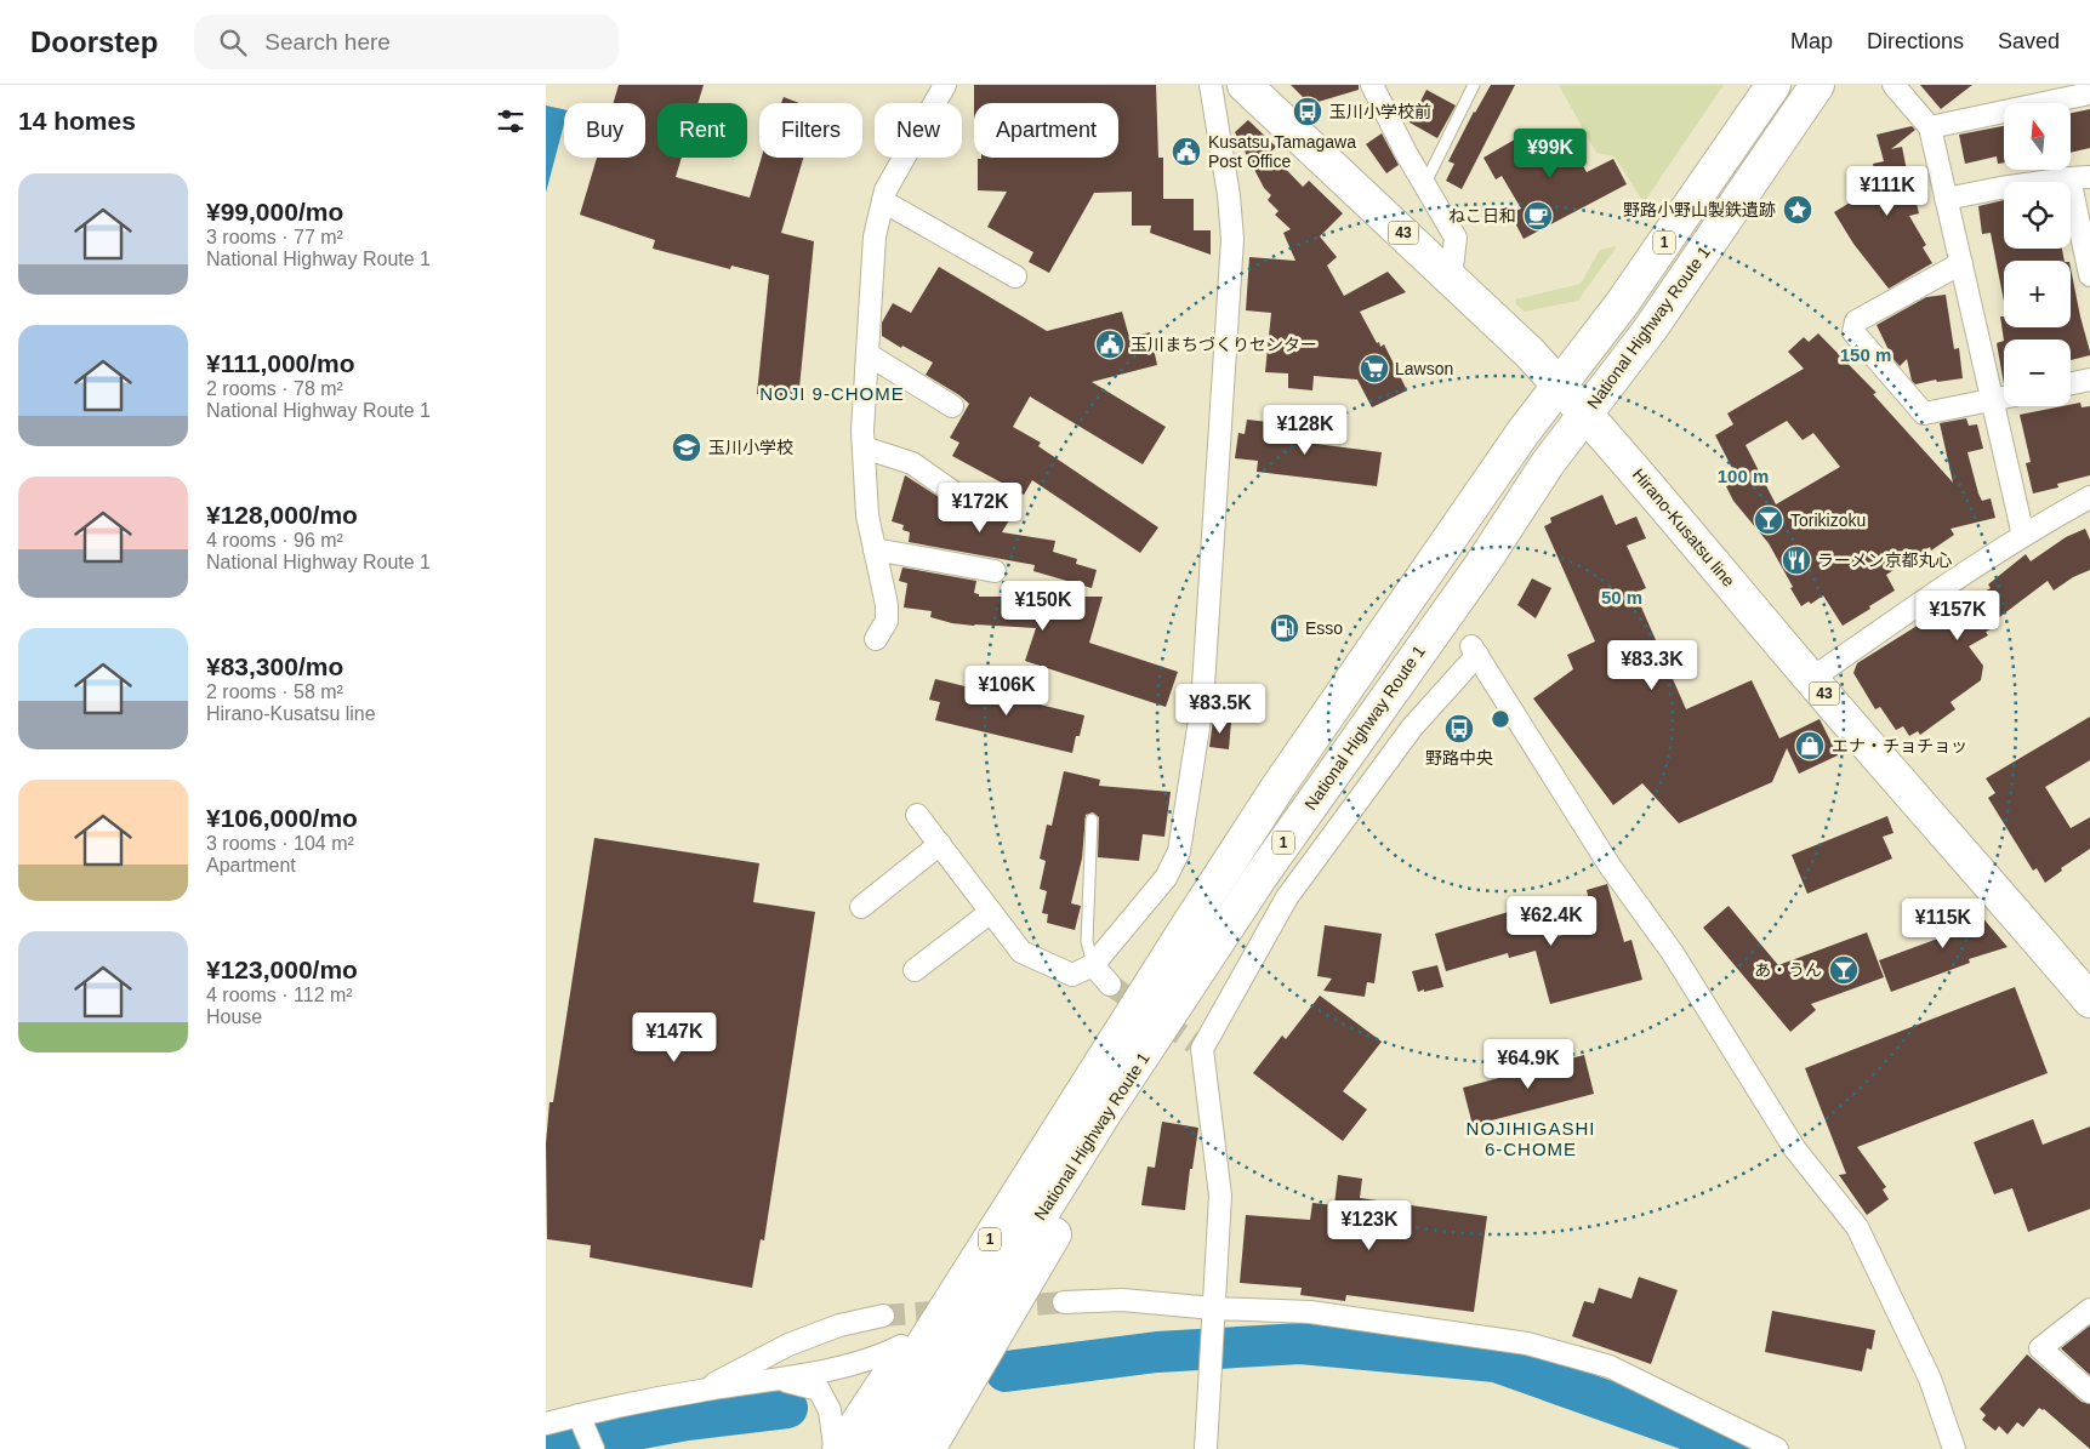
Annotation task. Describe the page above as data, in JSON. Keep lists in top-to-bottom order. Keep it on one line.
{"streets":{"main road":["43","1","National Highway Route 1","Hirano-Kusatsu line"]},"crossings":[["National Highway Route 1","Hirano-Kusatsu line"]],"districts":["NOJI 9-CHOME","NOJIHIGASHI 6-CHOME"],"places":{"bus stop":["玉川小学校前","野路中央"],"public building":["Kusatsu Tamagawa Post Office","玉川まちづくりセンター"],"place":["野路小野山製鉄遺跡"],"cafe":["ねこ日和"],"supermarket":["Lawson"],"school or university":["玉川小学校"],"bar":["Torikizoku","あ・うん"],"restaurant":["ラーメン京都丸心"],"fuel station":["Esso"],"shop":["エナ・チョチョッ"]},"north":"top","page":{"header":"Doorstep","search":"Search here","nav":["Map","Directions","Saved"],"heading":"14 homes","map_buttons":["+","−"],"chip":["Buy","Rent","Filters","New","Apartment"],"price":["¥99K","¥111K","¥128K","¥172K","¥150K","¥157K","¥83.3K","¥106K","¥83.5K","¥62.4K","¥115K","¥147K","¥64.9K","¥123K"],"list":[{"name":"¥99,000/mo","note":"3 rooms · 77 m² · National Highway Route 1"},{"name":"¥111,000/mo","note":"2 rooms · 78 m² · National Highway Route 1"},{"name":"¥128,000/mo","note":"4 rooms · 96 m² · National Highway Route 1"},{"name":"¥83,300/mo","note":"2 rooms · 58 m² · Hirano-Kusatsu line"},{"name":"¥106,000/mo","note":"3 rooms · 104 m² · Apartment"},{"name":"¥123,000/mo","note":"4 rooms · 112 m² · House"}]},"rings":["150 m","100 m","50 m"]}
